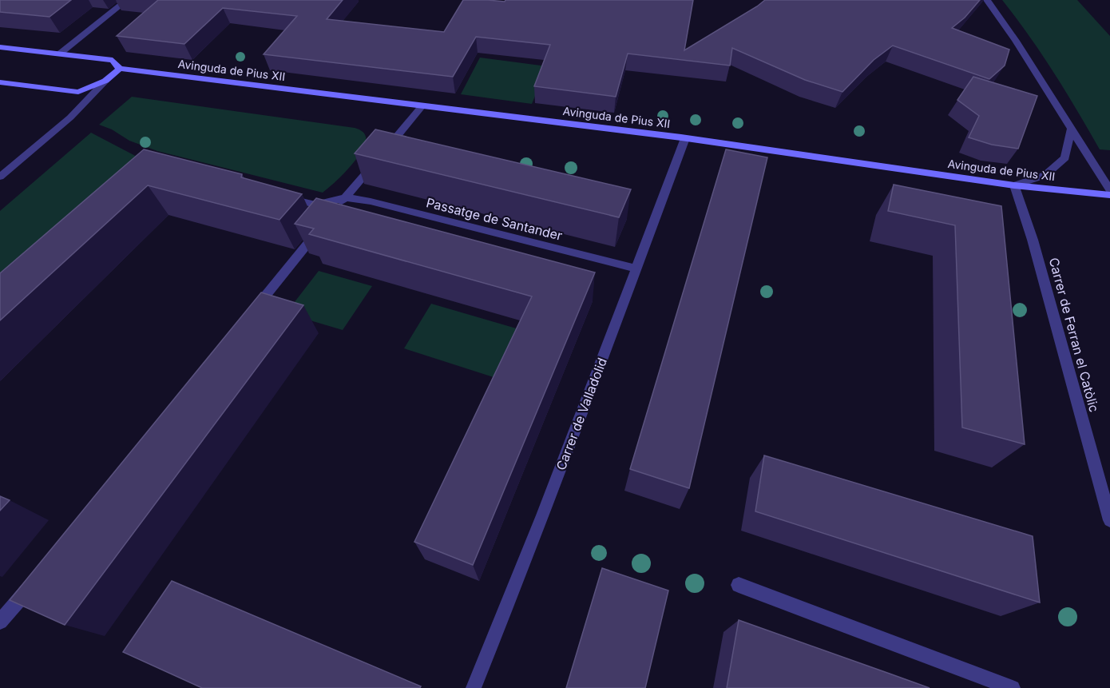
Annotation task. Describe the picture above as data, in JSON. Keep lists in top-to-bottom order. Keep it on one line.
{"streets":{"street":["Avinguda de Pius XII","Passatge de Santander","Carrer de Ferran el Catòlic","Carrer de Valladolid"]},"crossings":[["Avinguda de Pius XII","Carrer de Ferran el Catòlic"],["Avinguda de Pius XII","Carrer de Valladolid"],["Passatge de Santander","Carrer de Valladolid"]]}
